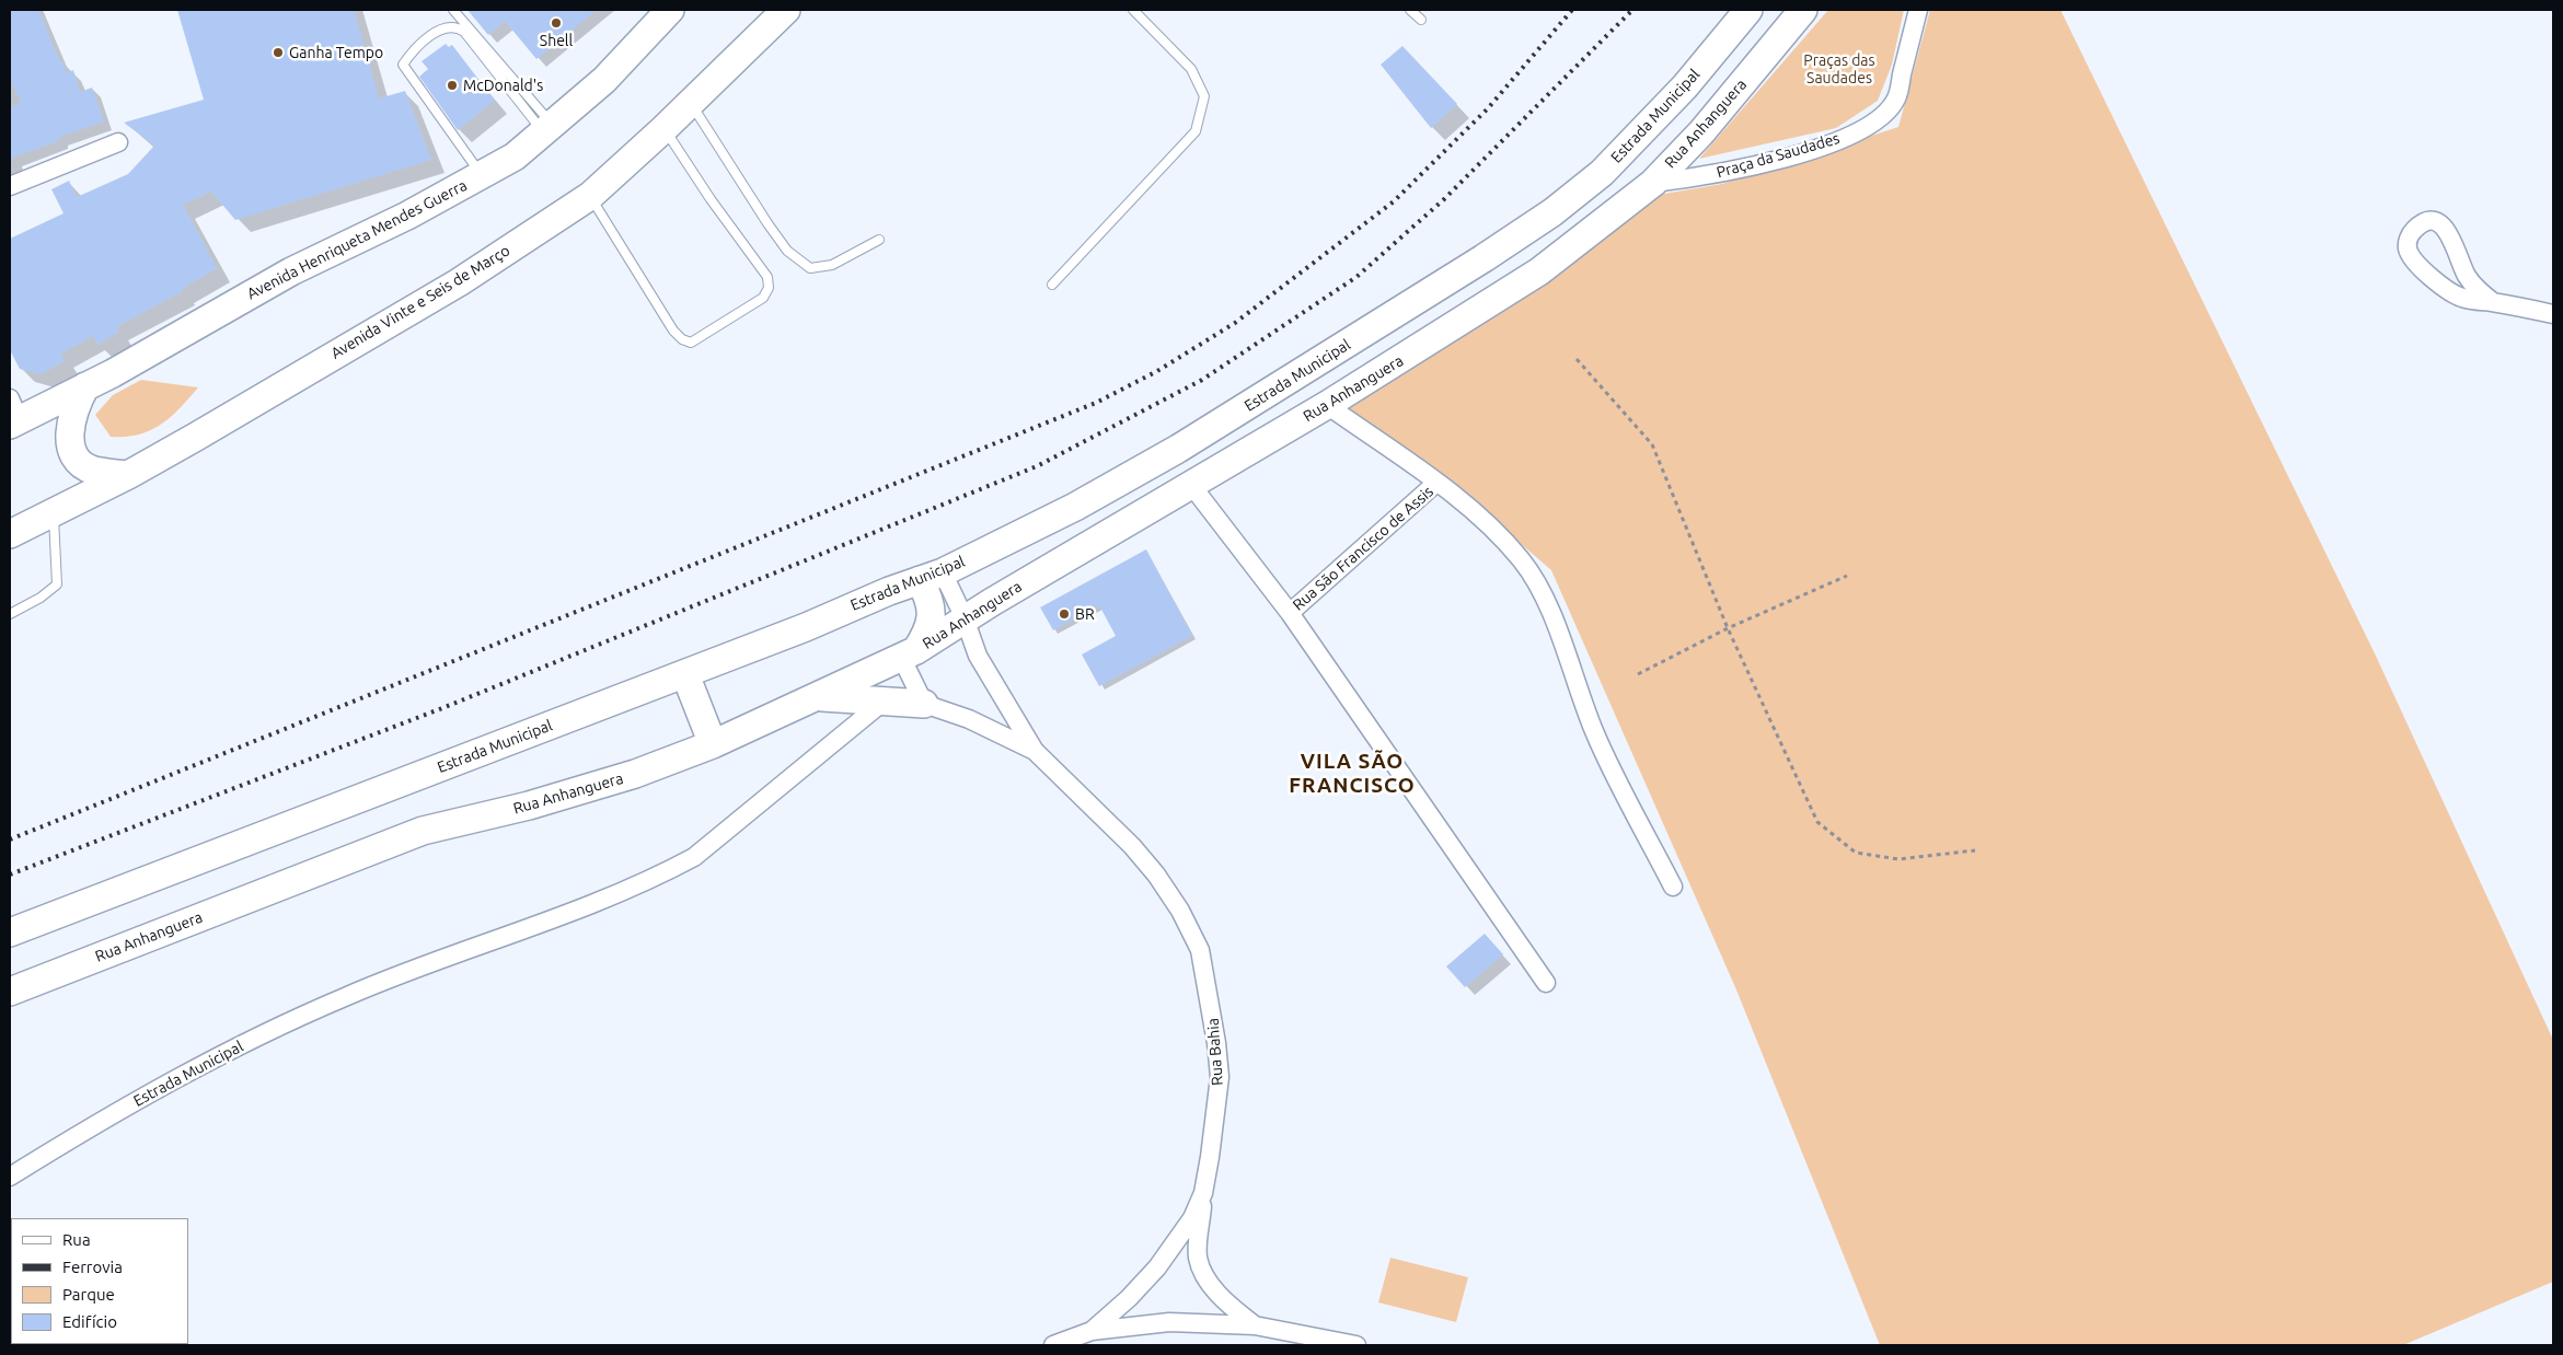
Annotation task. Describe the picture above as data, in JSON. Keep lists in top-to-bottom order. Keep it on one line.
{"streets":{"main road":["Estrada Municipal","Rua Anhanguera","Avenida Henriqueta Mendes Guerra","Avenida Vinte e Seis de Março"],"street":["Praça da Saudades","Rua São Francisco de Assis","Rua Bahia"]},"crossings":[["Rua Anhanguera","Praça da Saudades"]],"districts":["VILA SÃO FRANCISCO"],"parks":["Praças das Saudades"],"places":["Shell","Ganha Tempo","McDonald's","BR"],"legend":["Rua","Ferrovia","Parque","Edifício"]}
